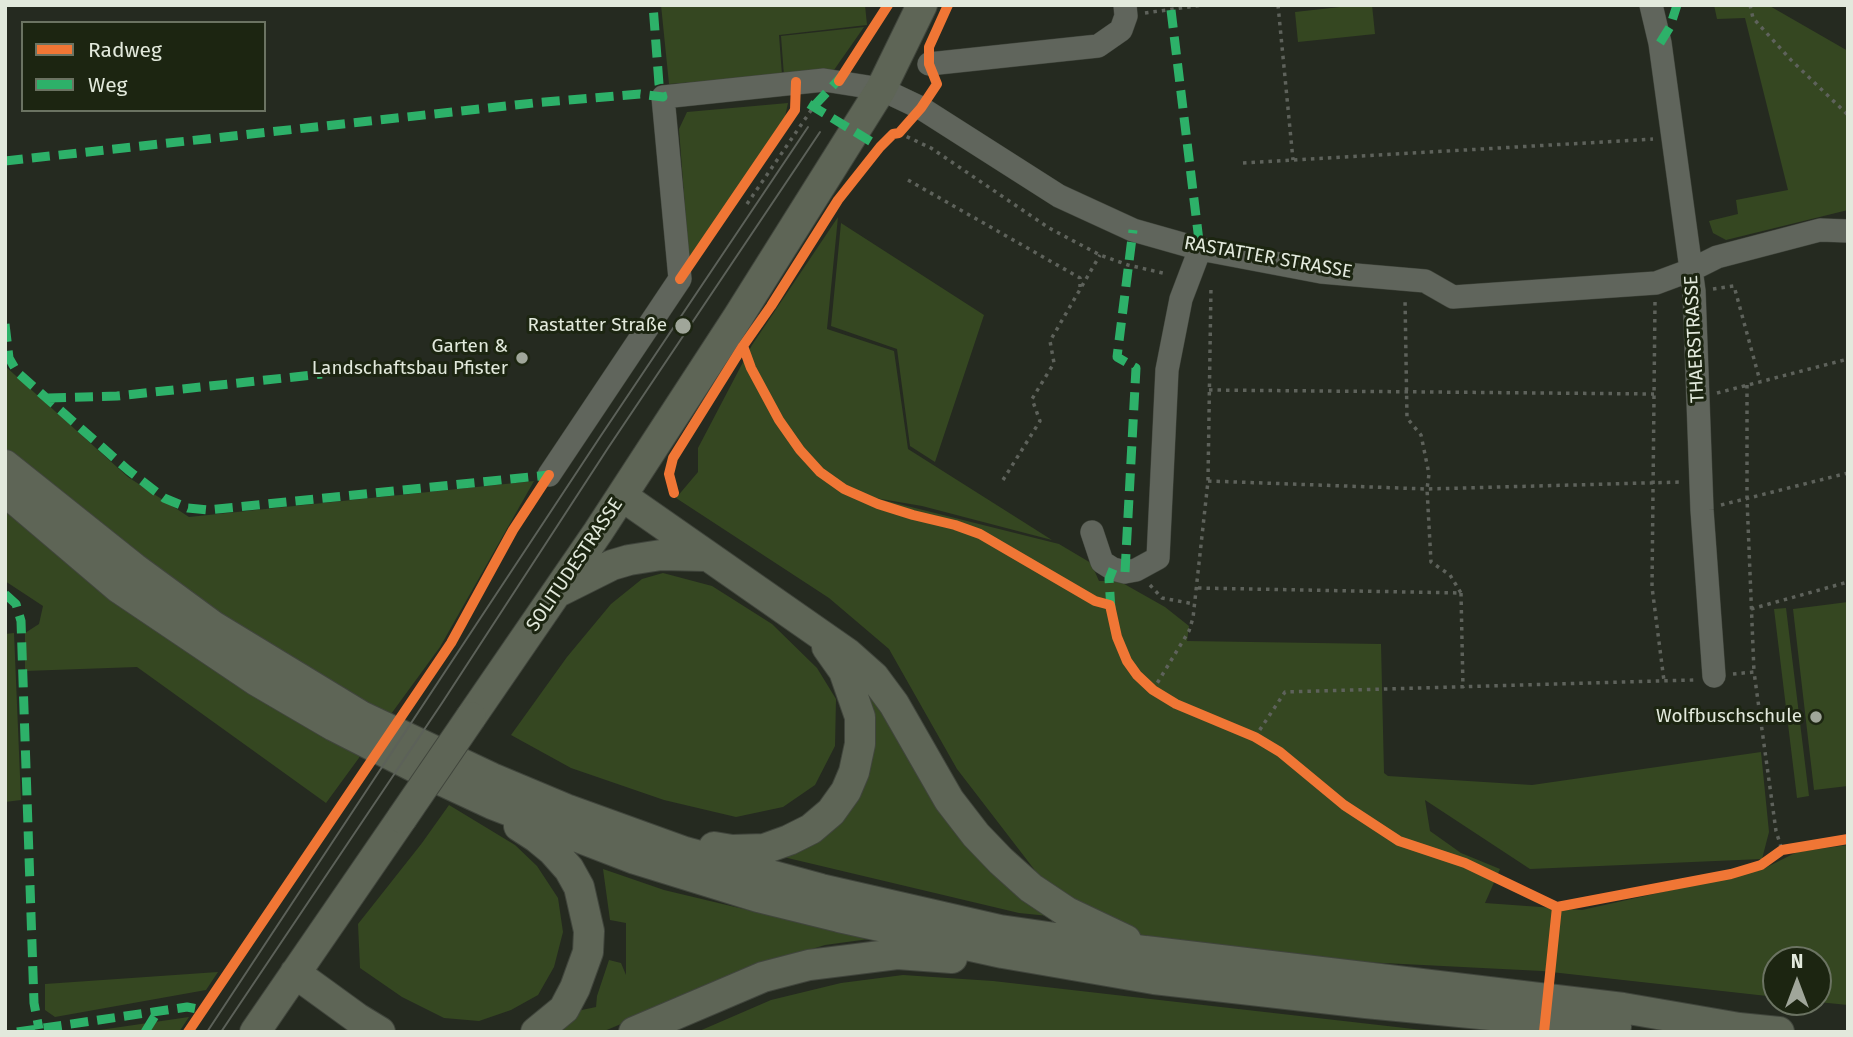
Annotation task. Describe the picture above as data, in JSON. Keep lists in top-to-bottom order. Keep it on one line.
{"streets":{"main road":["SOLITUDESTRASSE"],"street":["RASTATTER STRASSE","THAERSTRASSE"]},"crossings":[["RASTATTER STRASSE","THAERSTRASSE"],["RASTATTER STRASSE","SOLITUDESTRASSE"]],"places":["Rastatter Straße","Garten & Landschaftsbau Pfister","Wolfbuschschule"],"legend":["Radweg","Weg"],"north":"top"}
